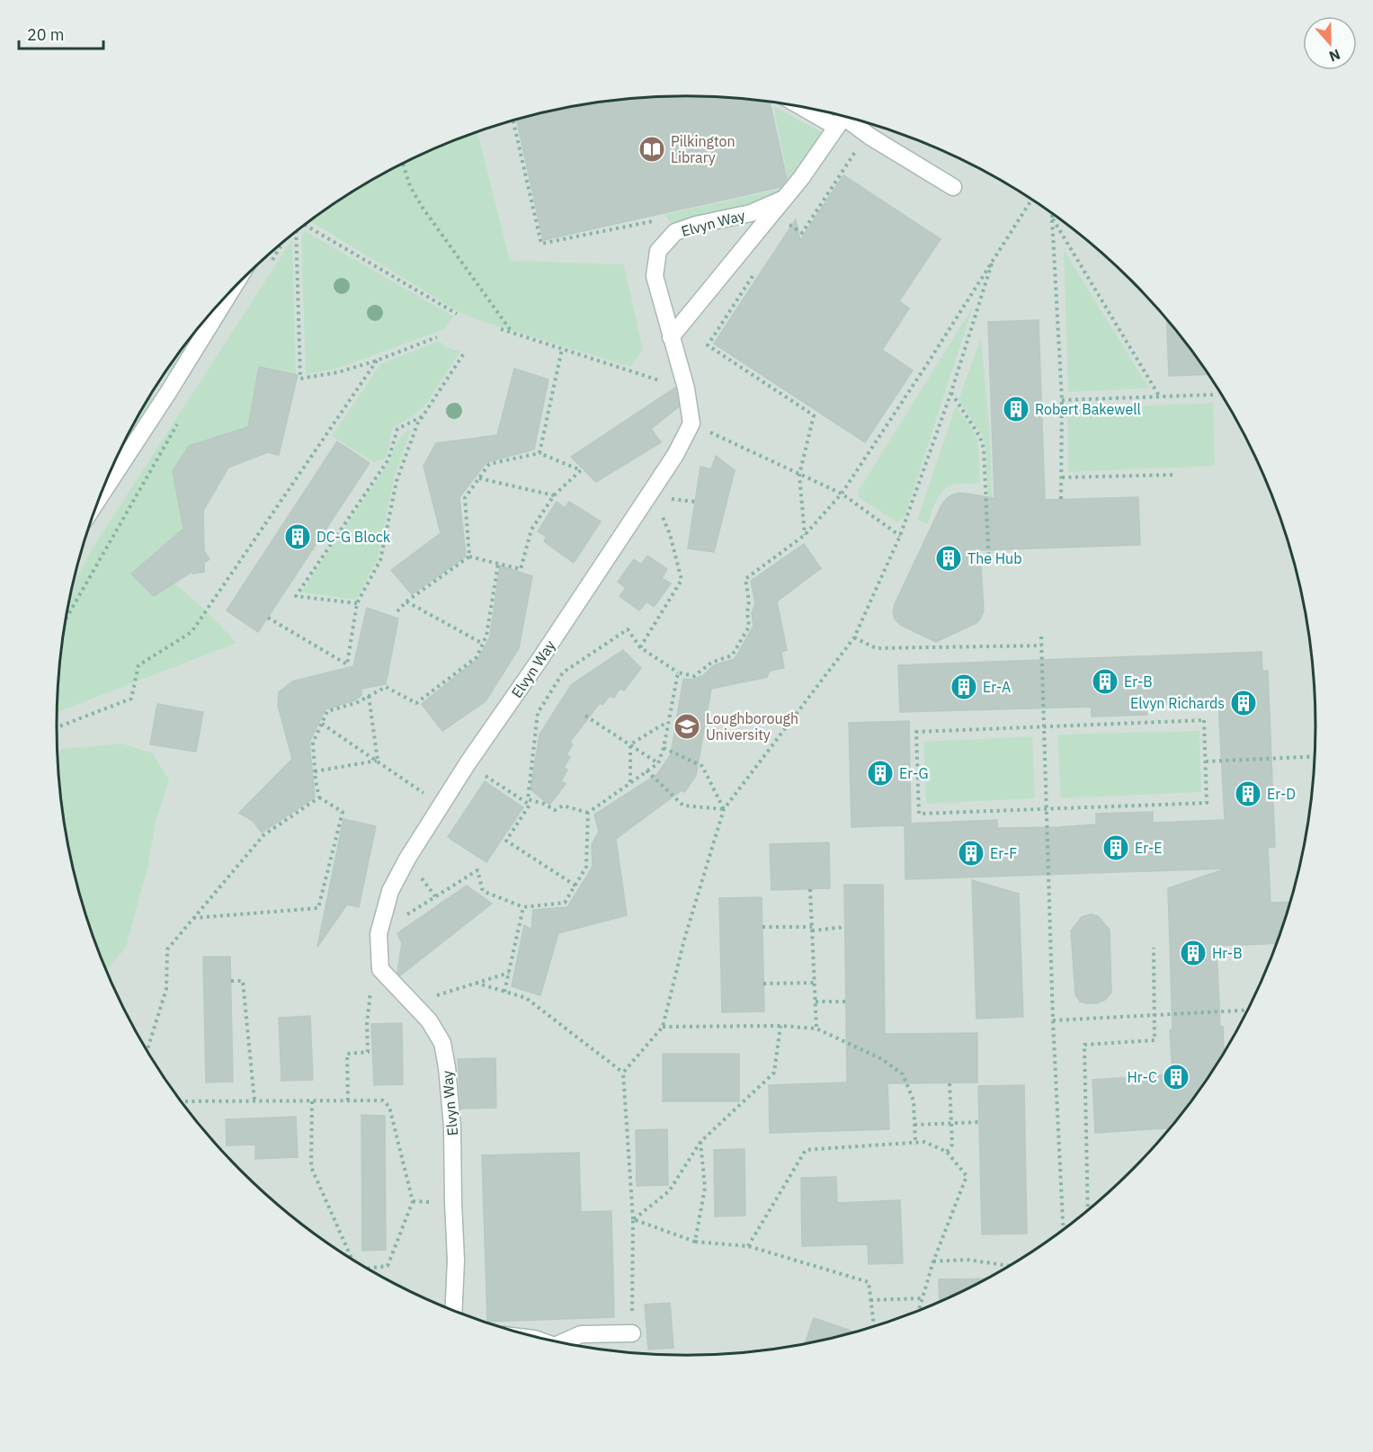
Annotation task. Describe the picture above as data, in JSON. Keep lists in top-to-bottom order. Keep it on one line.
{"streets":{"street":["Elvyn Way"]},"places":{"library":["Pilkington Library"],"building":["Robert Bakewell","DC-G Block","The Hub","Er-B","Er-A","Elvyn Richards","Er-G","Er-D","Er-E","Er-F","Hr-B","Hr-C"],"school or university":["Loughborough University"]},"scale_bar":"20 m","north":"bottom"}
